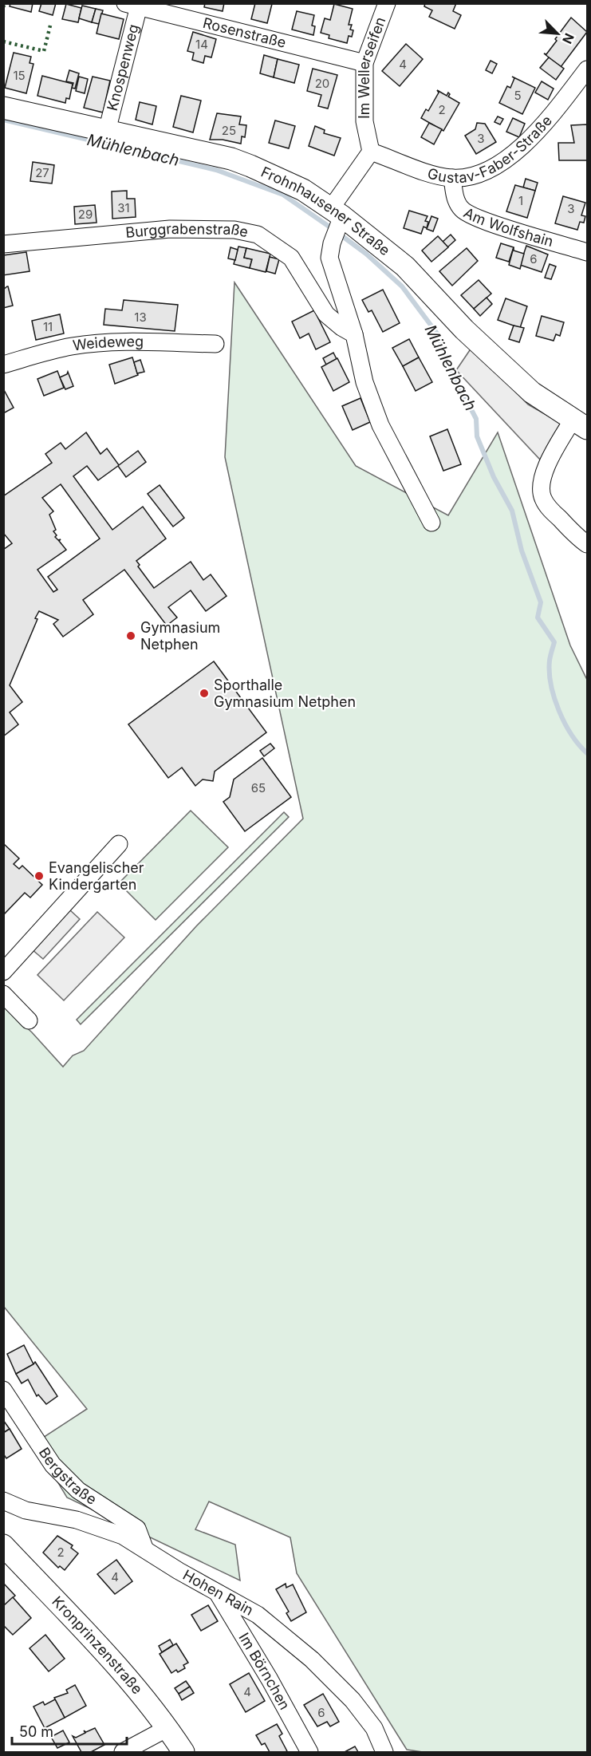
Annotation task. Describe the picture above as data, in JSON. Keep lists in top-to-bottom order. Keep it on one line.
{"streets":{"main road":["Frohnhausener Straße","Kronprinzenstraße"],"street":["Rosenstraße","Knospenweg","Im Wellerseifen","Gustav-Faber-Straße","Am Wolfshain","Burggrabenstraße","Weideweg","Bergstraße","Hohen Rain","Im Börnchen"]},"crossings":[["Rosenstraße","Knospenweg"],["Rosenstraße","Im Wellerseifen"],["Knospenweg","Frohnhausener Straße"],["Im Wellerseifen","Gustav-Faber-Straße"],["Gustav-Faber-Straße","Am Wolfshain"],["Bergstraße","Hohen Rain"],["Hohen Rain","Im Börnchen"]],"water":["Mühlenbach"],"places":["Gymnasium Netphen","Sporthalle Gymnasium Netphen","Evangelischer Kindergarten"],"house_numbers":["14","4","15","20","5","2","25","3","27","1","31","3","29","6","13","11","65","2","4","4","6"],"scale_bar":"50 m","north":"bottom right"}
